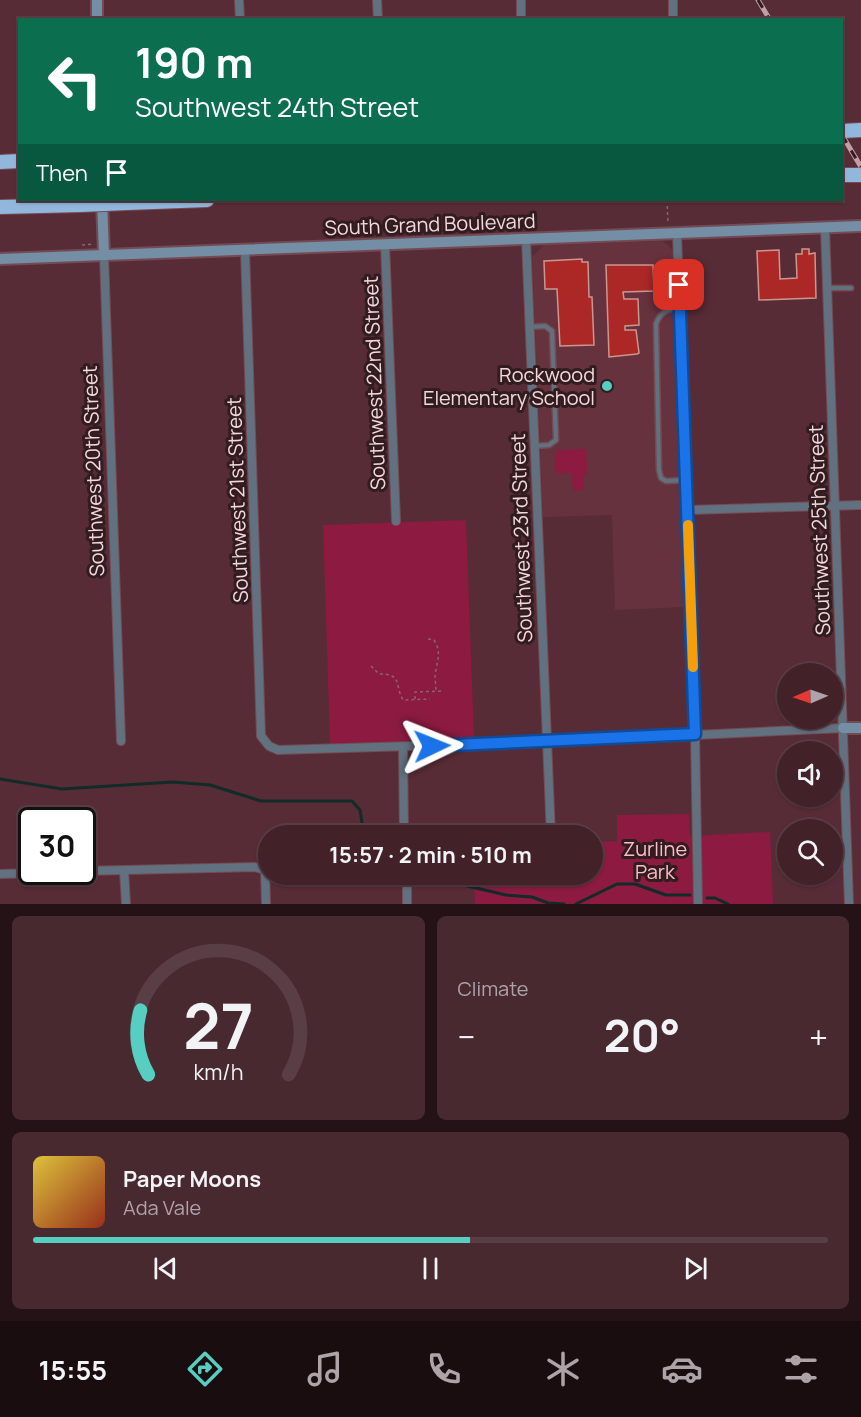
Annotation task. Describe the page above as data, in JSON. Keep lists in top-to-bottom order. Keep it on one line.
{"streets":{"street":["South Grand Boulevard","Southwest 22nd Street","Southwest 20th Street","Southwest 21st Street","Southwest 25th Street","Southwest 23rd Street"]},"crossings":[["South Grand Boulevard","Southwest 22nd Street"],["South Grand Boulevard","Southwest 20th Street"],["South Grand Boulevard","Southwest 21st Street"],["South Grand Boulevard","Southwest 25th Street"],["South Grand Boulevard","Southwest 23rd Street"]],"parks":["Zurline Park"],"places":["Rockwood Elementary School"],"north":"left","page":{"turn":["190 m","Southwest 24th Street"],"then":"Then","limit":"30","trip":"15:57 · 2 min · 510 m","tile":"Climate","heat":["−","20°","+"],"song":["Paper Moons","Ada Vale"],"tabs":"15:55","gauge":["27","km/h"]}}
